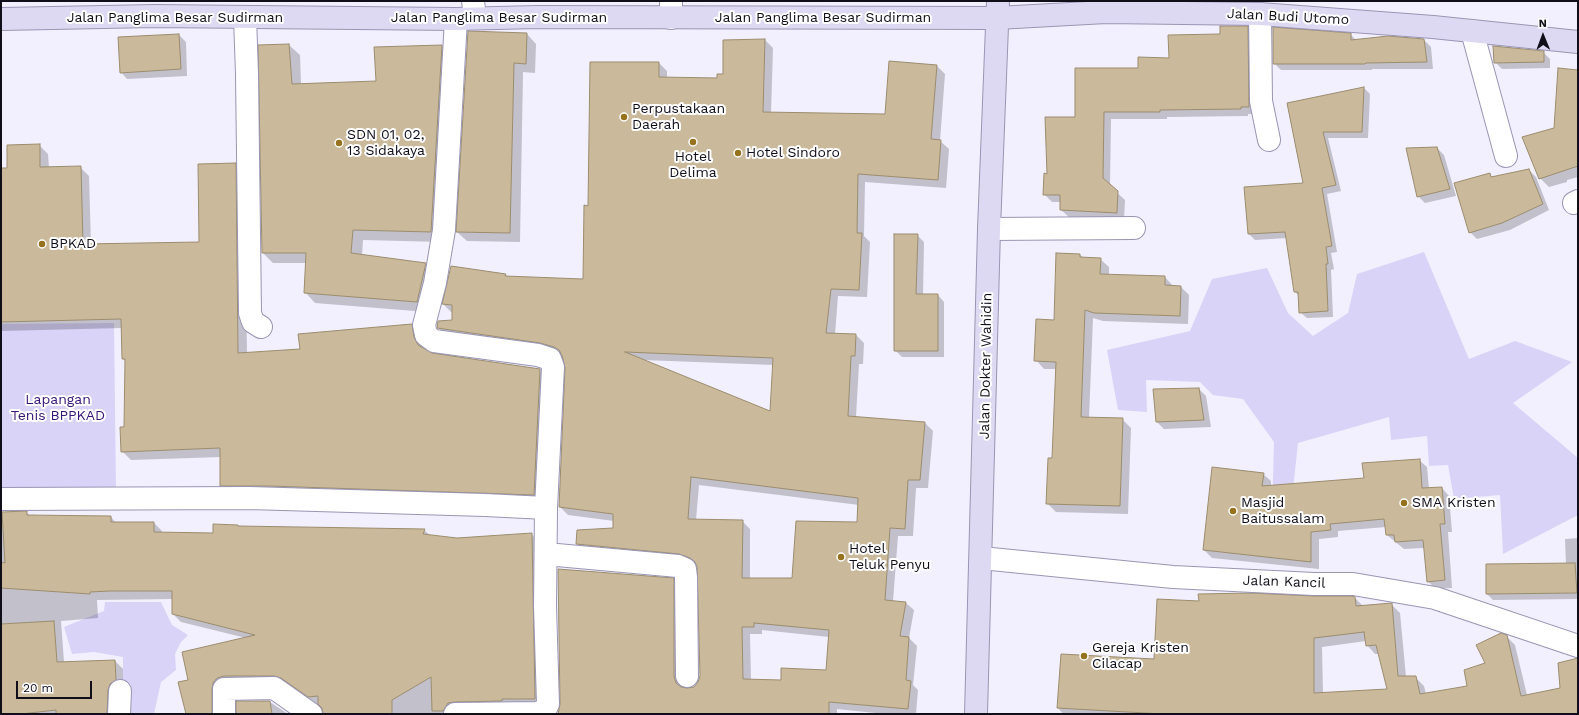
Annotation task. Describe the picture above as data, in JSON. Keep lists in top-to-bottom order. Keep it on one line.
{"streets":{"main road":["Jalan Budi Utomo","Jalan Panglima Besar Sudirman","Jalan Dokter Wahidin"],"street":["Jalan Kancil"]},"crossings":[["Jalan Budi Utomo","Jalan Panglima Besar Sudirman"],["Jalan Budi Utomo","Jalan Dokter Wahidin"],["Jalan Panglima Besar Sudirman","Jalan Dokter Wahidin"],["Jalan Dokter Wahidin","Jalan Kancil"]],"parks":["Lapangan Tenis BPPKAD"],"places":["Perpustakaan Daerah","Hotel Delima","SDN 01, 02, 13 Sidakaya","Hotel Sindoro","BPKAD","SMA Kristen","Masjid Baitussalam","Hotel Teluk Penyu","Gereja Kristen Cilacap"],"scale_bar":"20 m","north":"top"}
